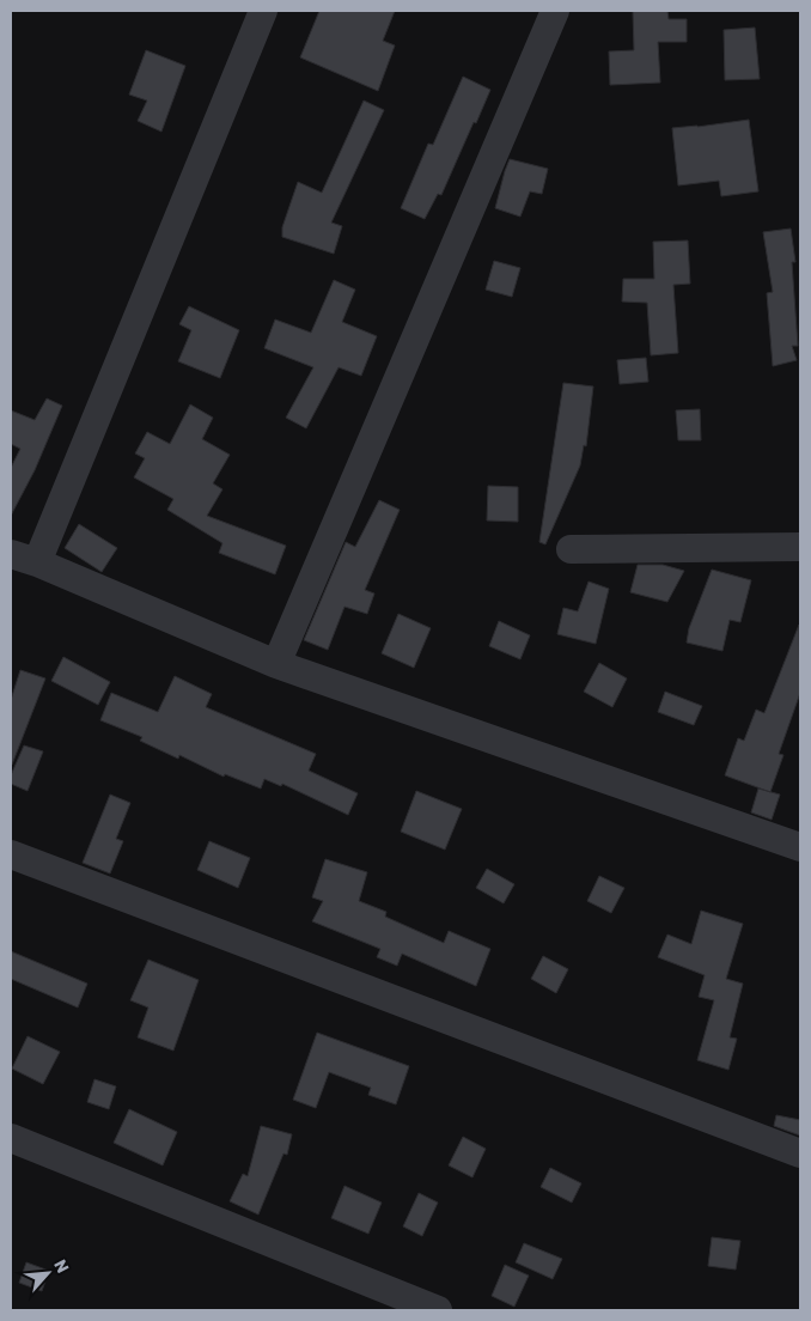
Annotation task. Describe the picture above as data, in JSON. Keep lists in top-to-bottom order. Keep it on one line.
{"north":"top right"}
